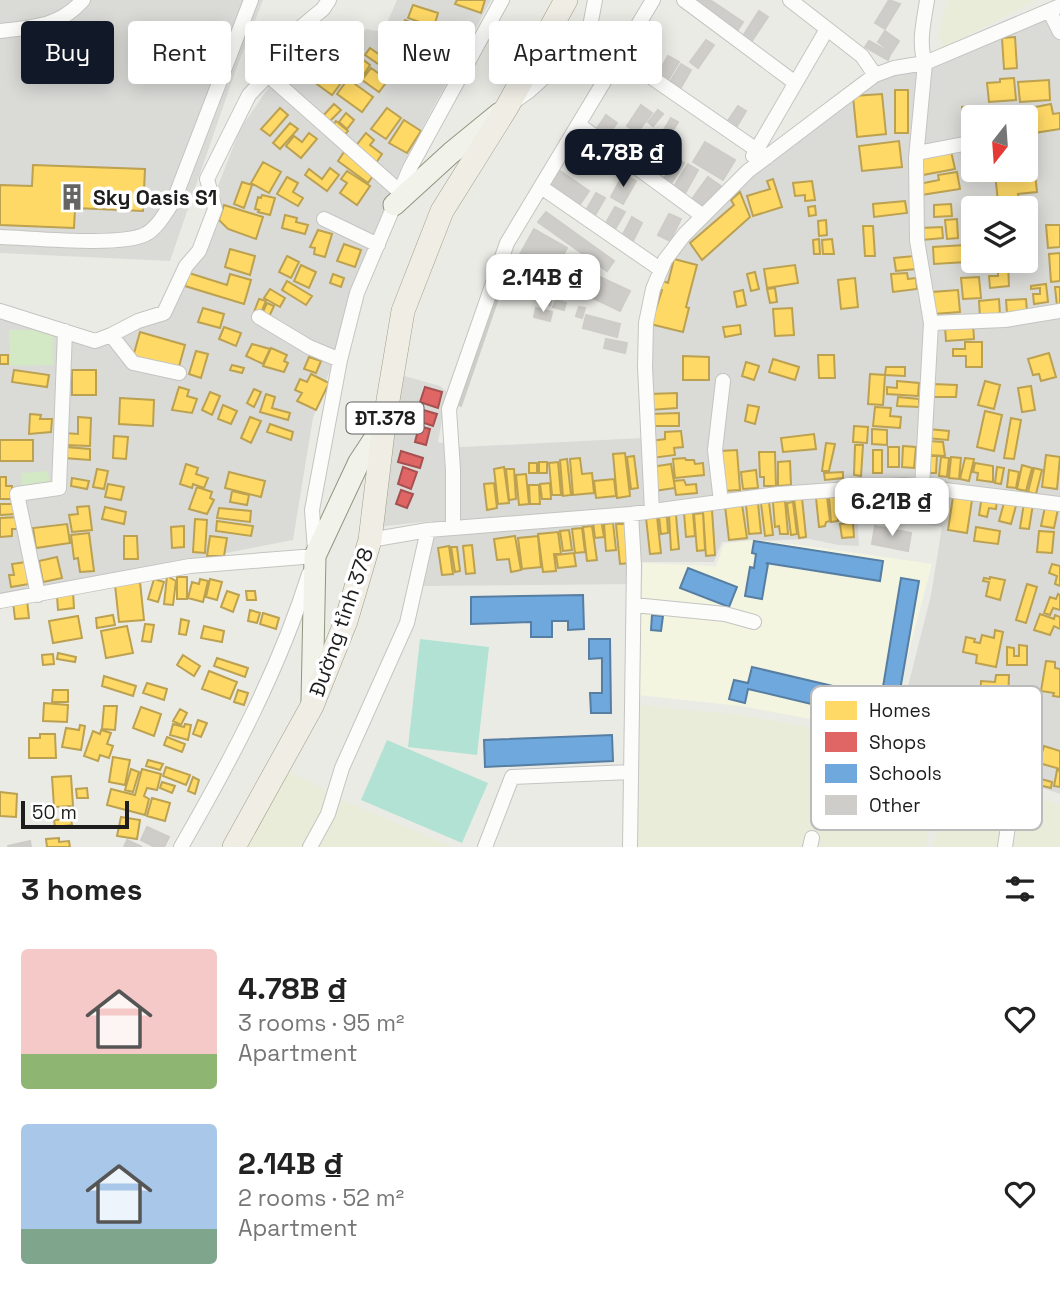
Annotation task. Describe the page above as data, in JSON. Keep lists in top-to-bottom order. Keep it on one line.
{"streets":{"main road":["ĐT.378","Đường tỉnh 378"]},"places":{"building":["Sky Oasis S1"]},"legend":["Homes","Shops","Schools","Other"],"scale_bar":"50 m","north":"bottom","page":{"chip":["Buy","Rent","Filters","New","Apartment"],"price":["4.78B ₫","2.14B ₫","6.21B ₫"],"scale":"50 m","heading":"3 homes","list":[{"name":"4.78B ₫","note":"3 rooms · 95 m² · Apartment"},{"name":"2.14B ₫","note":"2 rooms · 52 m² · Apartment"}]}}
